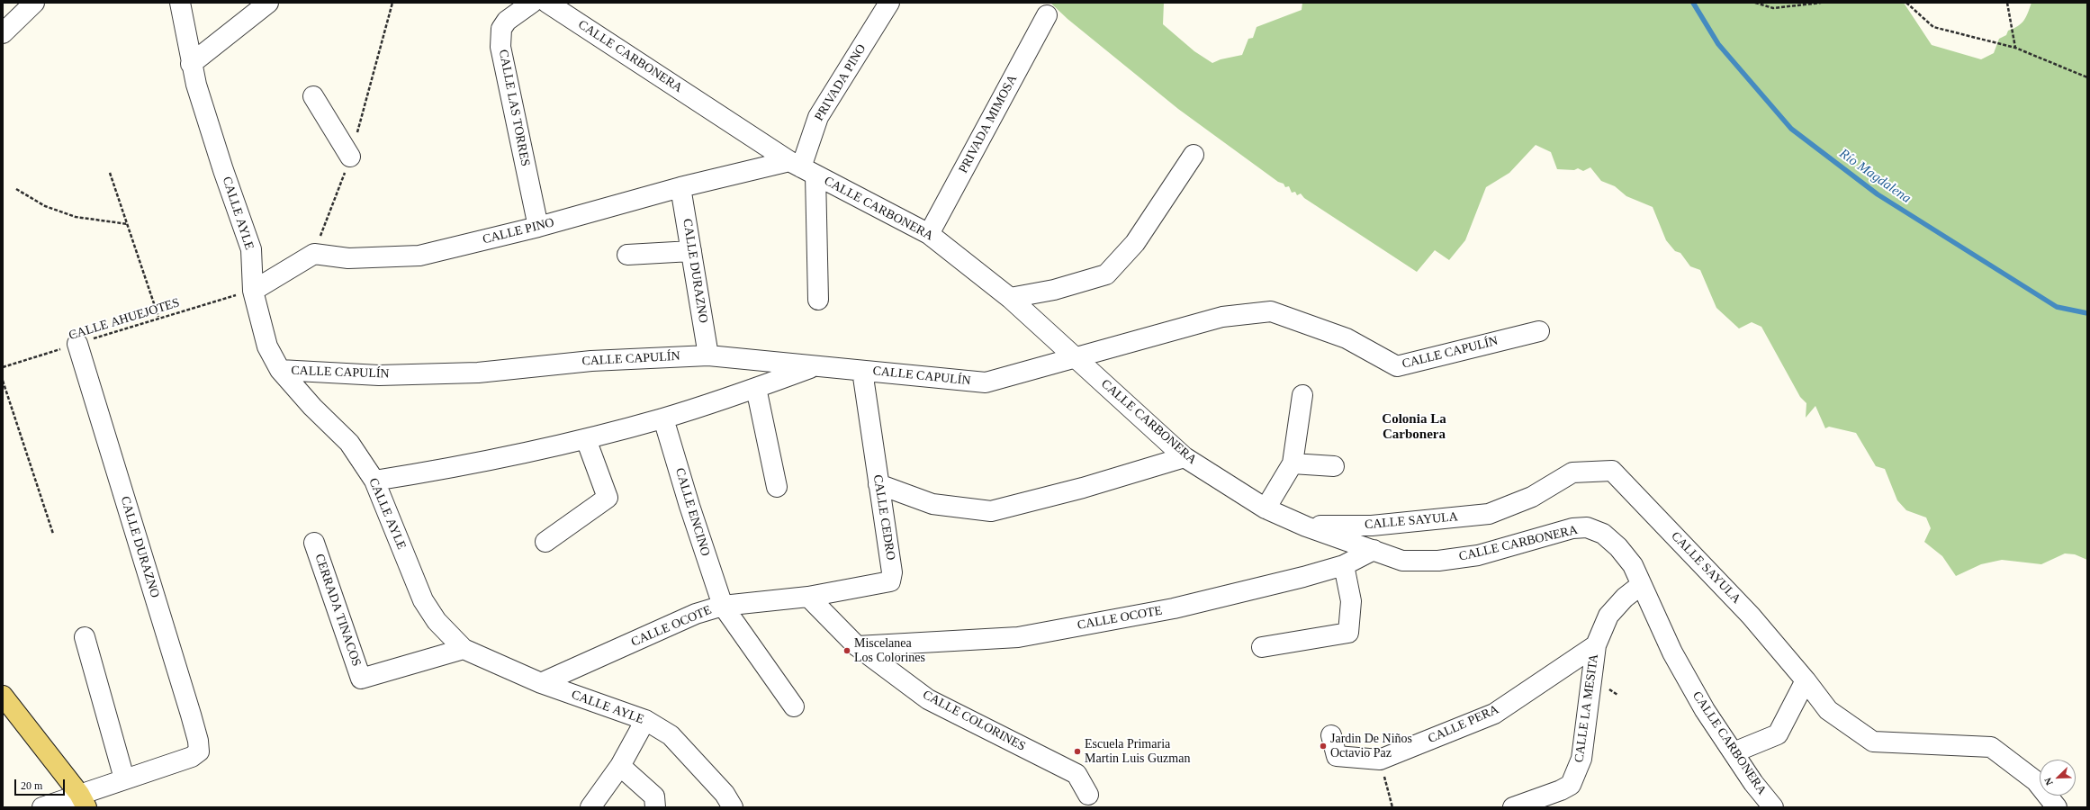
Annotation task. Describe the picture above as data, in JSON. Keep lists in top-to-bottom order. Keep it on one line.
{"streets":{"street":["CALLE CARBONERA","PRIVADA PINO","CALLE LAS TORRES","PRIVADA MIMOSA","CALLE AYLE","CALLE PINO","CALLE DURAZNO","CALLE CAPULÍN","CALLE ENCINO","CALLE CEDRO","CALLE SAYULA","CERRADA TINACOS","CALLE OCOTE","CALLE LA MESITA","CALLE COLORINES","CALLE PERA"],"path":["CALLE AHUEJOTES"]},"crossings":[["CALLE CARBONERA","PRIVADA PINO"],["CALLE CARBONERA","PRIVADA MIMOSA"],["CALLE CARBONERA","CALLE PINO"],["CALLE CARBONERA","CALLE CAPULÍN"],["CALLE CARBONERA","CALLE SAYULA"],["CALLE CARBONERA","CALLE OCOTE"],["CALLE CARBONERA","CALLE LA MESITA"],["PRIVADA PINO","CALLE PINO"],["CALLE LAS TORRES","CALLE PINO"],["CALLE AYLE","CALLE PINO"],["CALLE AYLE","CALLE AHUEJOTES"],["CALLE AYLE","CALLE CAPULÍN"],["CALLE AYLE","CERRADA TINACOS"],["CALLE AYLE","CALLE OCOTE"],["CALLE PINO","CALLE DURAZNO"],["CALLE PINO","CALLE AHUEJOTES"],["CALLE DURAZNO","CALLE AHUEJOTES"],["CALLE DURAZNO","CALLE CAPULÍN"],["CALLE CAPULÍN","CALLE CEDRO"],["CALLE ENCINO","CALLE OCOTE"],["CALLE CEDRO","CALLE OCOTE"],["CALLE CEDRO","CALLE COLORINES"],["CALLE OCOTE","CALLE COLORINES"],["CALLE LA MESITA","CALLE PERA"]],"districts":["Colonia La Carbonera"],"water":["Río Magdalena"],"places":["Miscelanea Los Colorines","Jardin De Niños Octavio Paz","Escuela Primaria Martin Luis Guzman"],"scale_bar":"20 m","north":"bottom left"}
